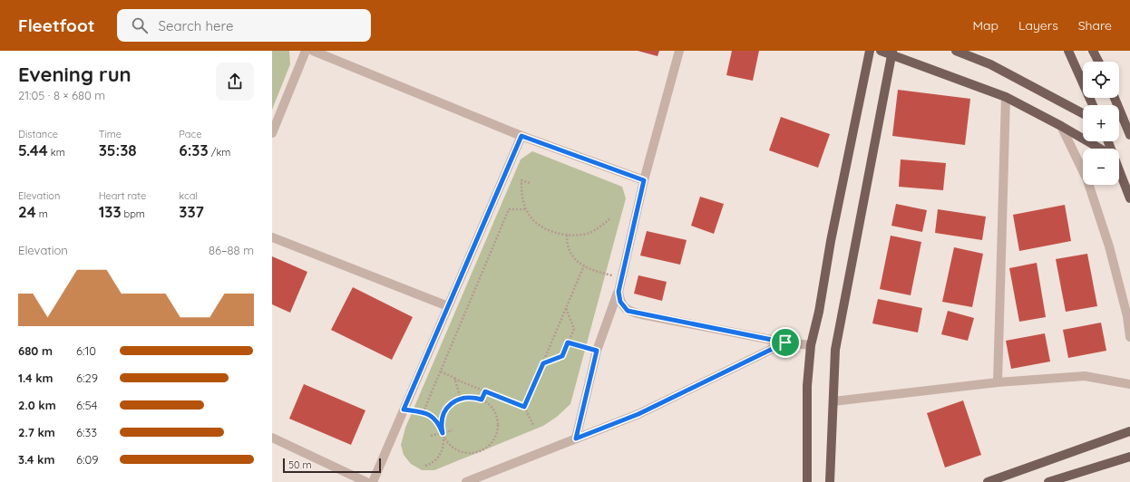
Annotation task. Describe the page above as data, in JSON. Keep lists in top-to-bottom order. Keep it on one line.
{"scale_bar":"50 m","page":{"header":"Fleetfoot","search":"Search here","nav":["Map","Layers","Share"],"heading":["Evening run","21:05 · 8 × 680 m"],"map_buttons":["+","−"],"stats":[["Distance","5.44 km"],["Time","35:38"],["Pace","6:33 /km"],["Elevation","24 m"],["Heart rate","133 bpm"],["kcal","337"]],"chart":["Elevation","86–88 m"],"list":[{"name":"680 m","note":"6:10"},{"name":"1.4 km","note":"6:29"},{"name":"2.0 km","note":"6:54"},{"name":"2.7 km","note":"6:33"},{"name":"3.4 km","note":"6:09"}],"scale":"50 m"}}
